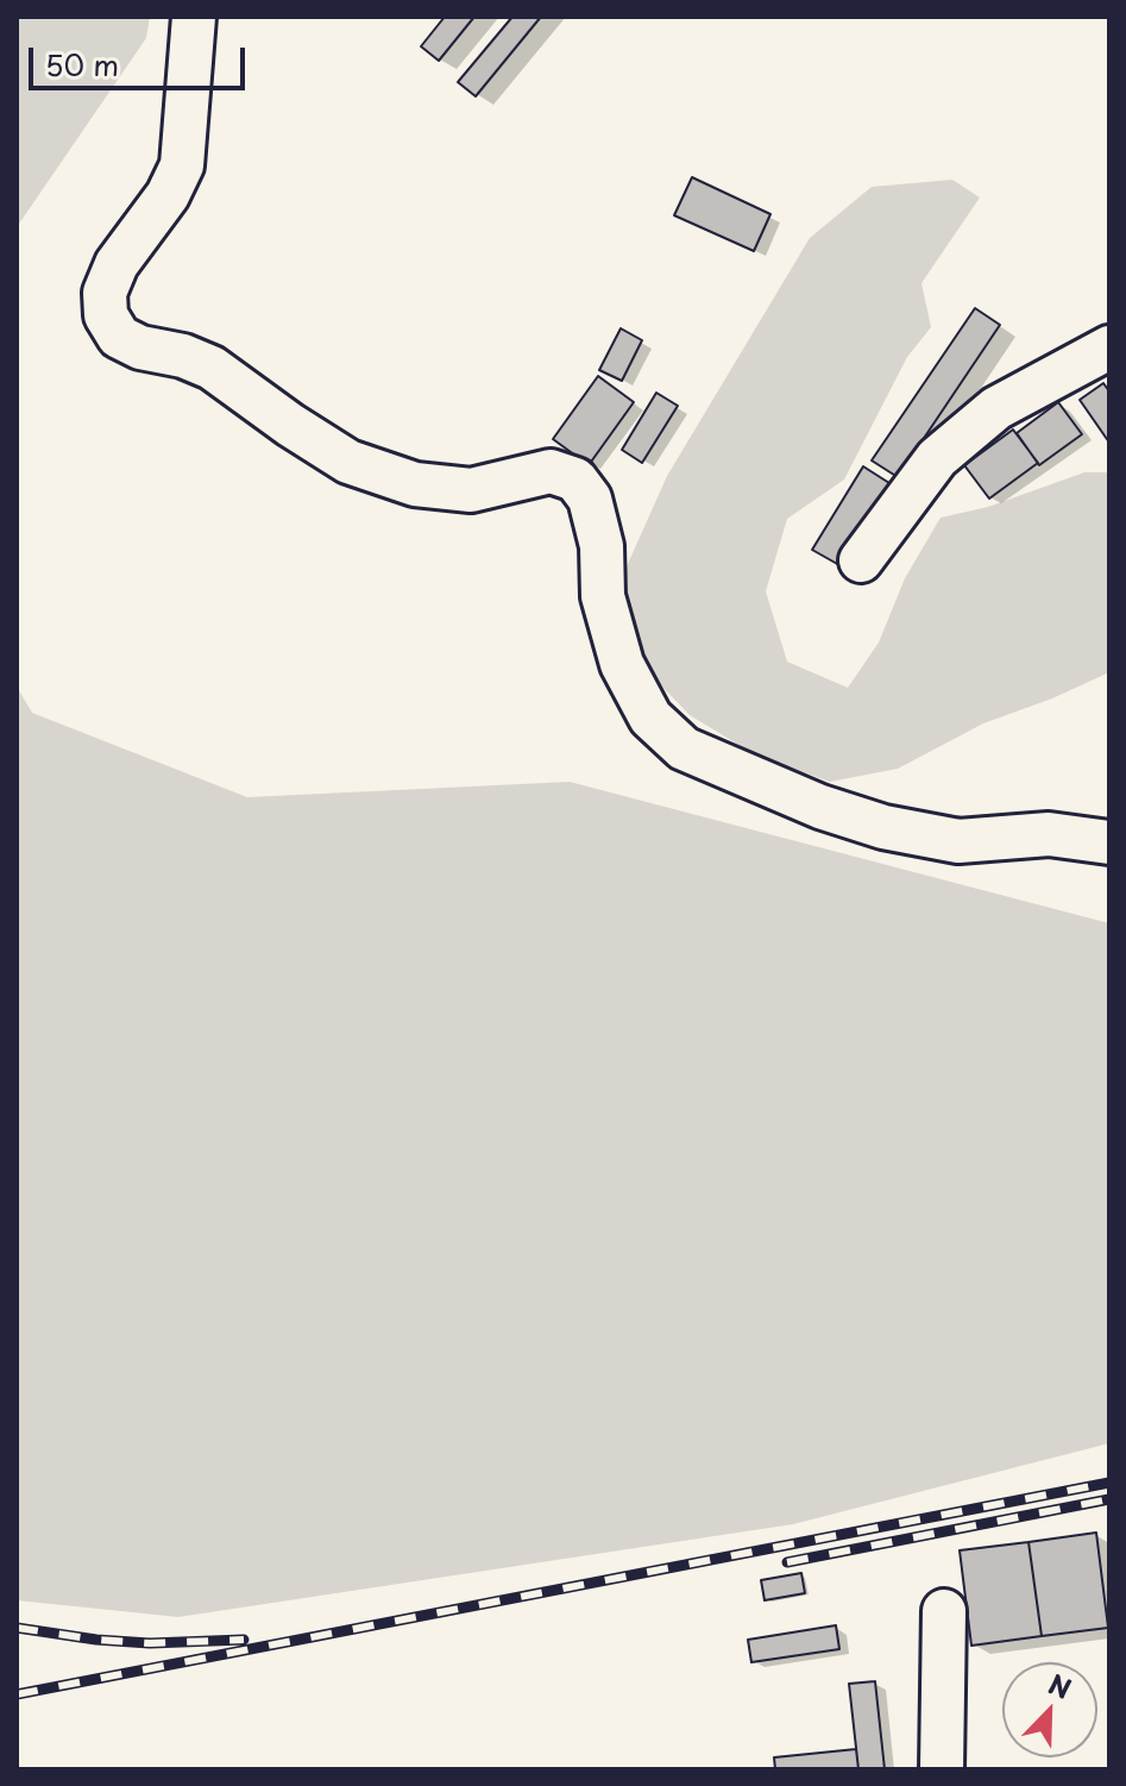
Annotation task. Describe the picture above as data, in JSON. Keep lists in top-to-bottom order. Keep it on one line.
{"scale_bar":"50 m","north":"top right"}
